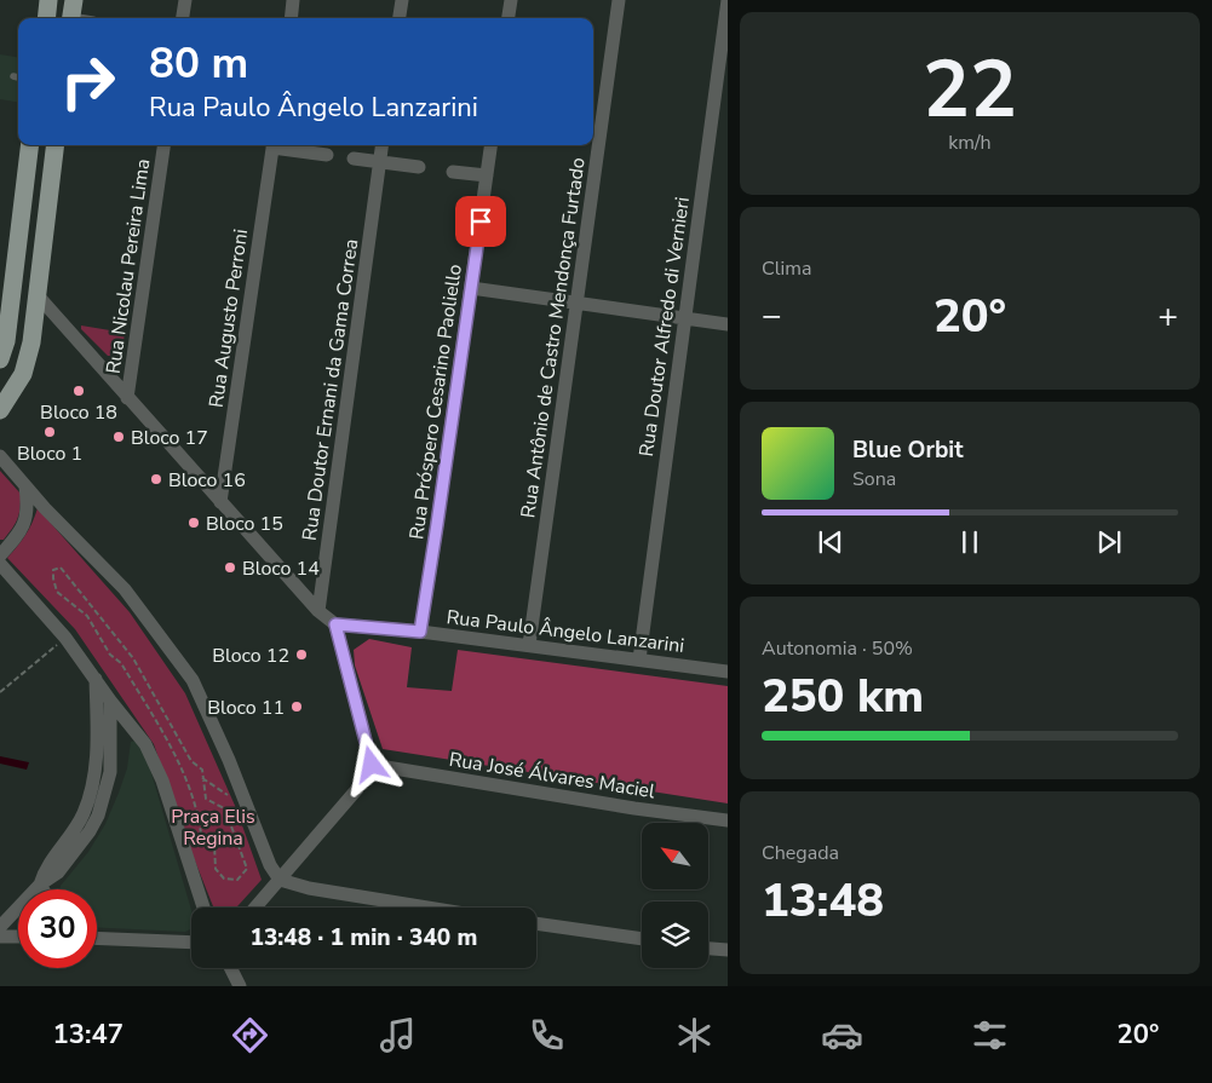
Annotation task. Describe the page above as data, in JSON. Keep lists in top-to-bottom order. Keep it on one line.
{"streets":{"street":["Rua Nicolau Pereira Lima","Rua Augusto Perroni","Rua Doutor Alfredo di Vernieri","Rua Antônio de Castro Mendonça Furtado","Rua Doutor Ernani da Gama Correa","Rua Próspero Cesarino Paoliello","Rua Paulo Ângelo Lanzarini","Rua José Álvares Maciel"]},"crossings":[["Rua Doutor Alfredo di Vernieri","Rua Paulo Ângelo Lanzarini"],["Rua Antônio de Castro Mendonça Furtado","Rua Paulo Ângelo Lanzarini"],["Rua Próspero Cesarino Paoliello","Rua Paulo Ângelo Lanzarini"]],"parks":["Praça Elis Regina"],"places":["Bloco 18","Bloco 1","Bloco 17","Bloco 16","Bloco 15","Bloco 14","Bloco 12","Bloco 11"],"north":"top left","page":{"tile":[["22","km/h"],"Clima",["Autonomia · 50%","250 km"],["Chegada","13:48"]],"turn":["80 m","Rua Paulo Ângelo Lanzarini"],"heat":["−","20°","+"],"song":["Blue Orbit","Sona"],"limit":"30","trip":"13:48 · 1 min · 340 m","tabs":["13:47","20°"]}}
